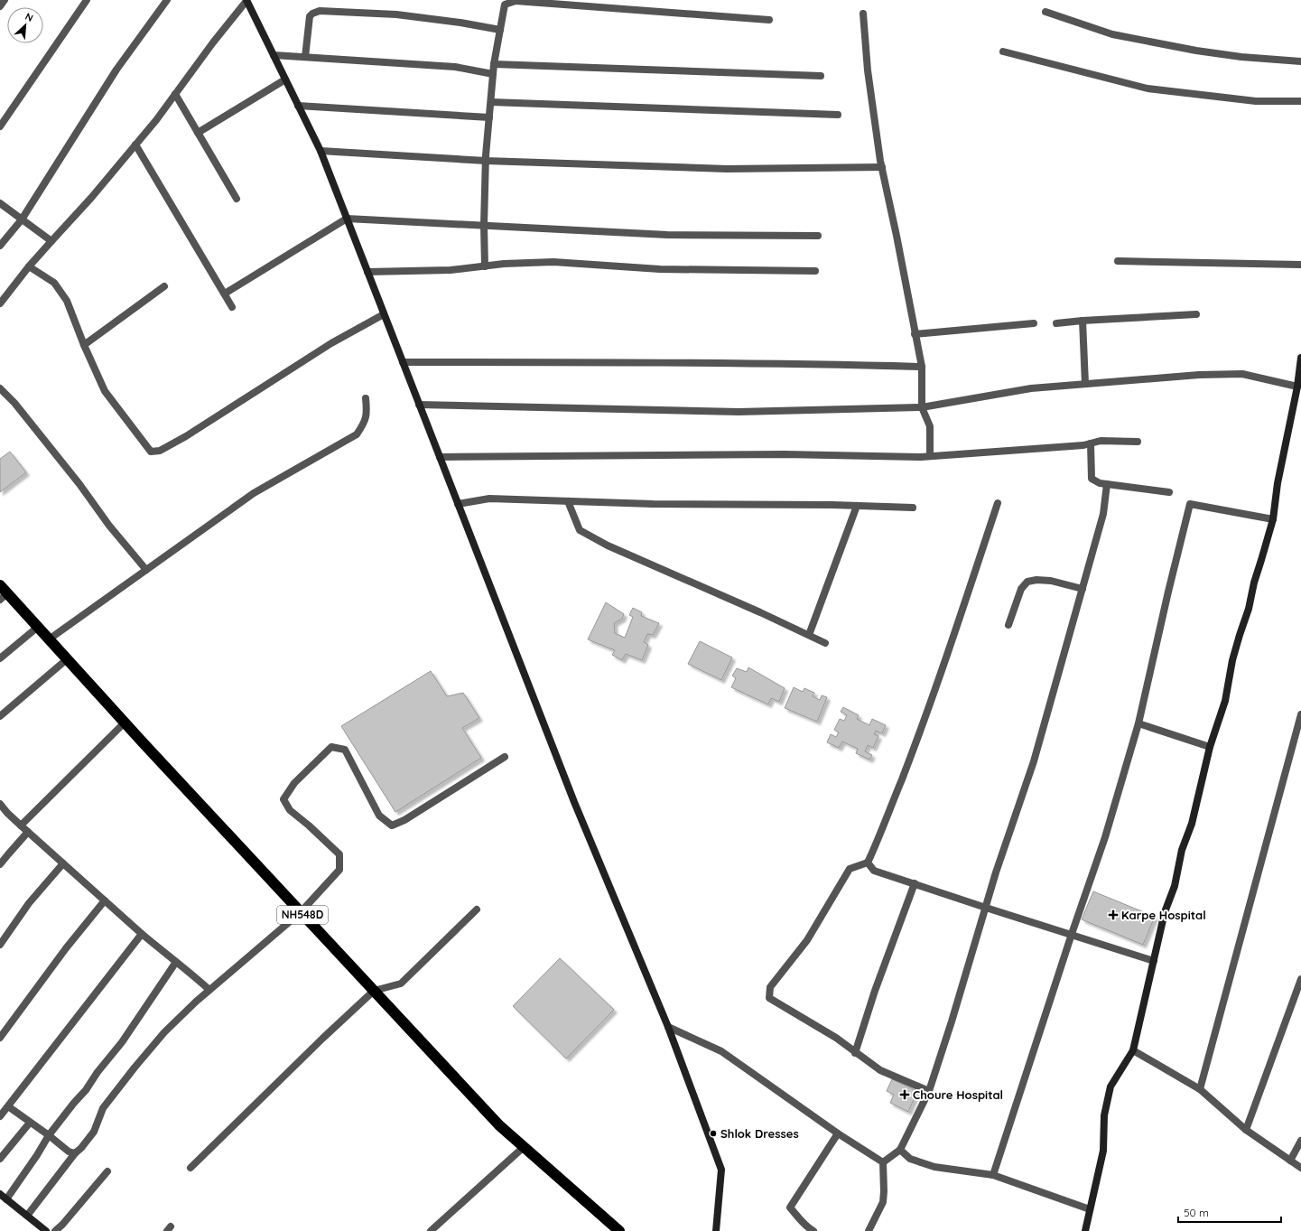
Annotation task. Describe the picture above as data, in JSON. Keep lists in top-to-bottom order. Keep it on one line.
{"streets":{"highway":["NH548D"]},"places":{"health":["Karpe Hospital","Choure Hospital"],"other":["Shlok Dresses"]},"scale_bar":"50 m","north":"top right"}
